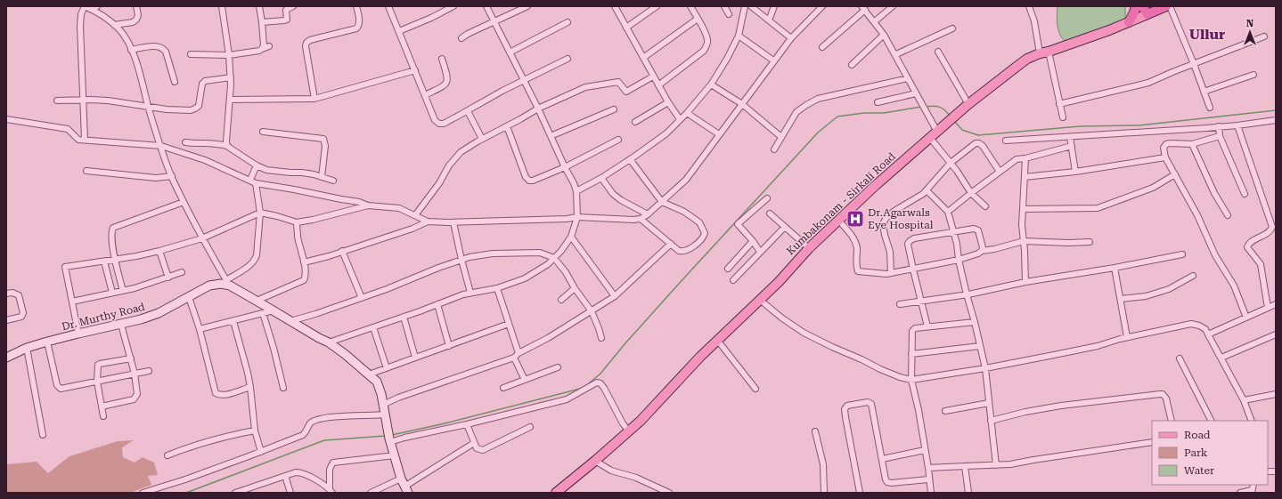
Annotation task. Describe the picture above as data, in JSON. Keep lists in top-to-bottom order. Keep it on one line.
{"streets":{"highway":["Kumbakonam - Sirkali Road"],"main road":["Dr. Murthy Road"]},"districts":["Ullur"],"places":{"hospital":["Dr.Agarwals Eye Hospital"]},"legend":["Road","Park","Water"],"north":"top"}
